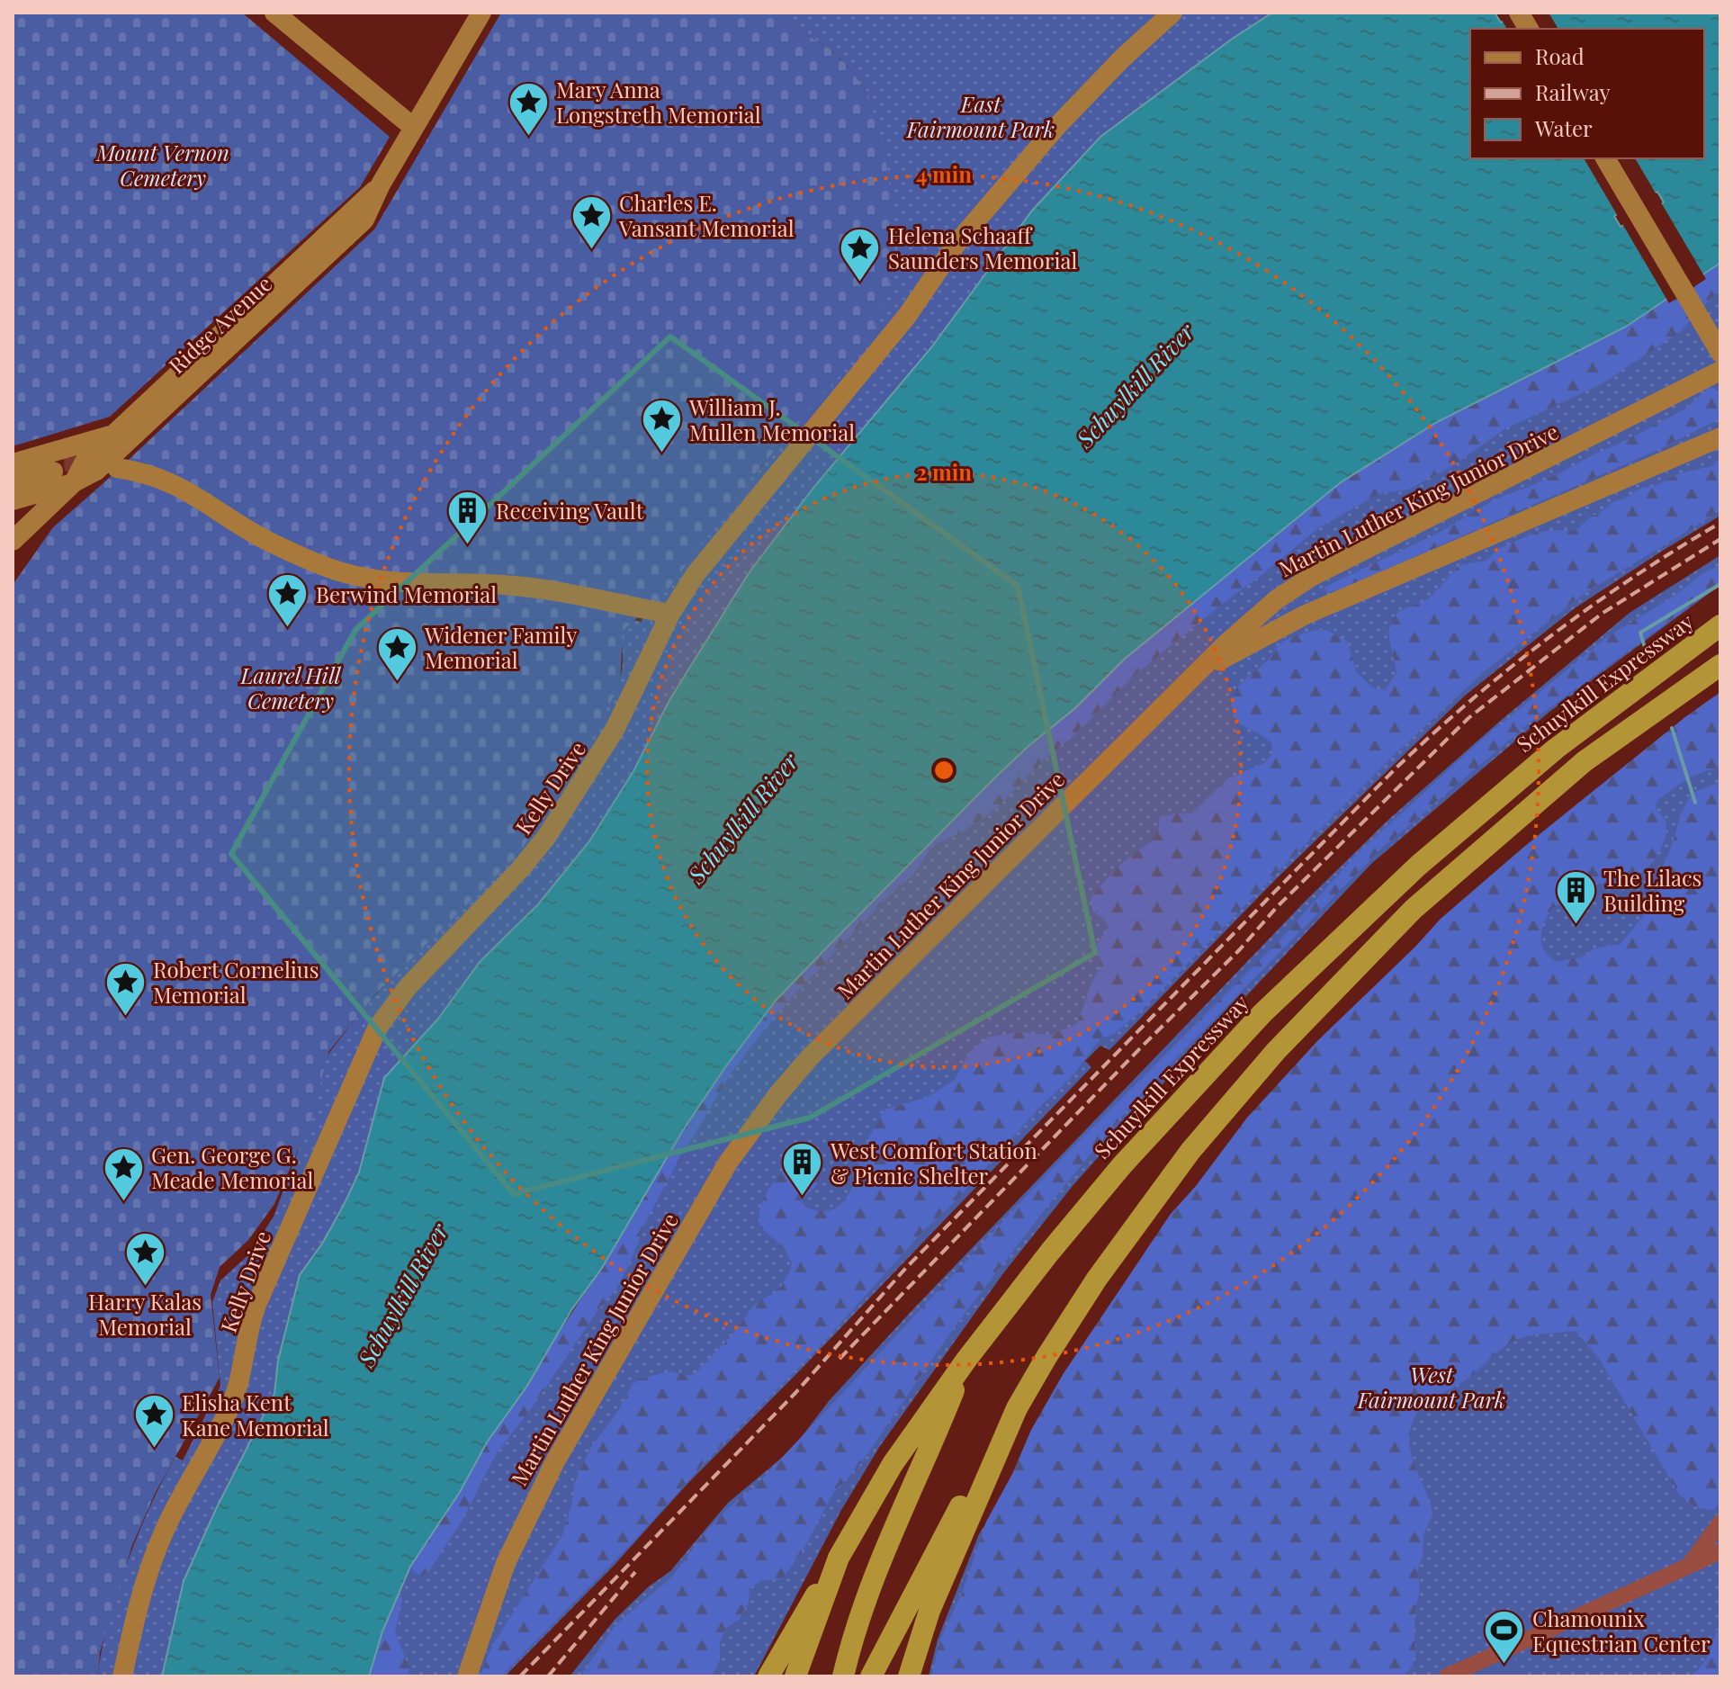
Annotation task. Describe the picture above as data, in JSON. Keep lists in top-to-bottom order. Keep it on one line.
{"streets":{"highway":["Schuylkill Expressway"],"main road":["Ridge Avenue","Martin Luther King Junior Drive","Kelly Drive"]},"water":["Schuylkill River"],"parks":["East Fairmount Park","Mount Vernon Cemetery","Laurel Hill Cemetery","West Fairmount Park"],"places":{"place":["Mary Anna Longstreth Memorial","Charles E. Vansant Memorial","Helena Schaaff Saunders Memorial","William J. Mullen Memorial","Berwind Memorial","Widener Family Memorial","Robert Cornelius Memorial","Gen. George G. Meade Memorial","Harry Kalas Memorial","Elisha Kent Kane Memorial"],"building":["Receiving Vault","The Lilacs Building","West Comfort Station & Picnic Shelter"],"sports":["Chamounix Equestrian Center"]},"legend":["Road","Railway","Water"],"rings":["4 min","2 min"]}
